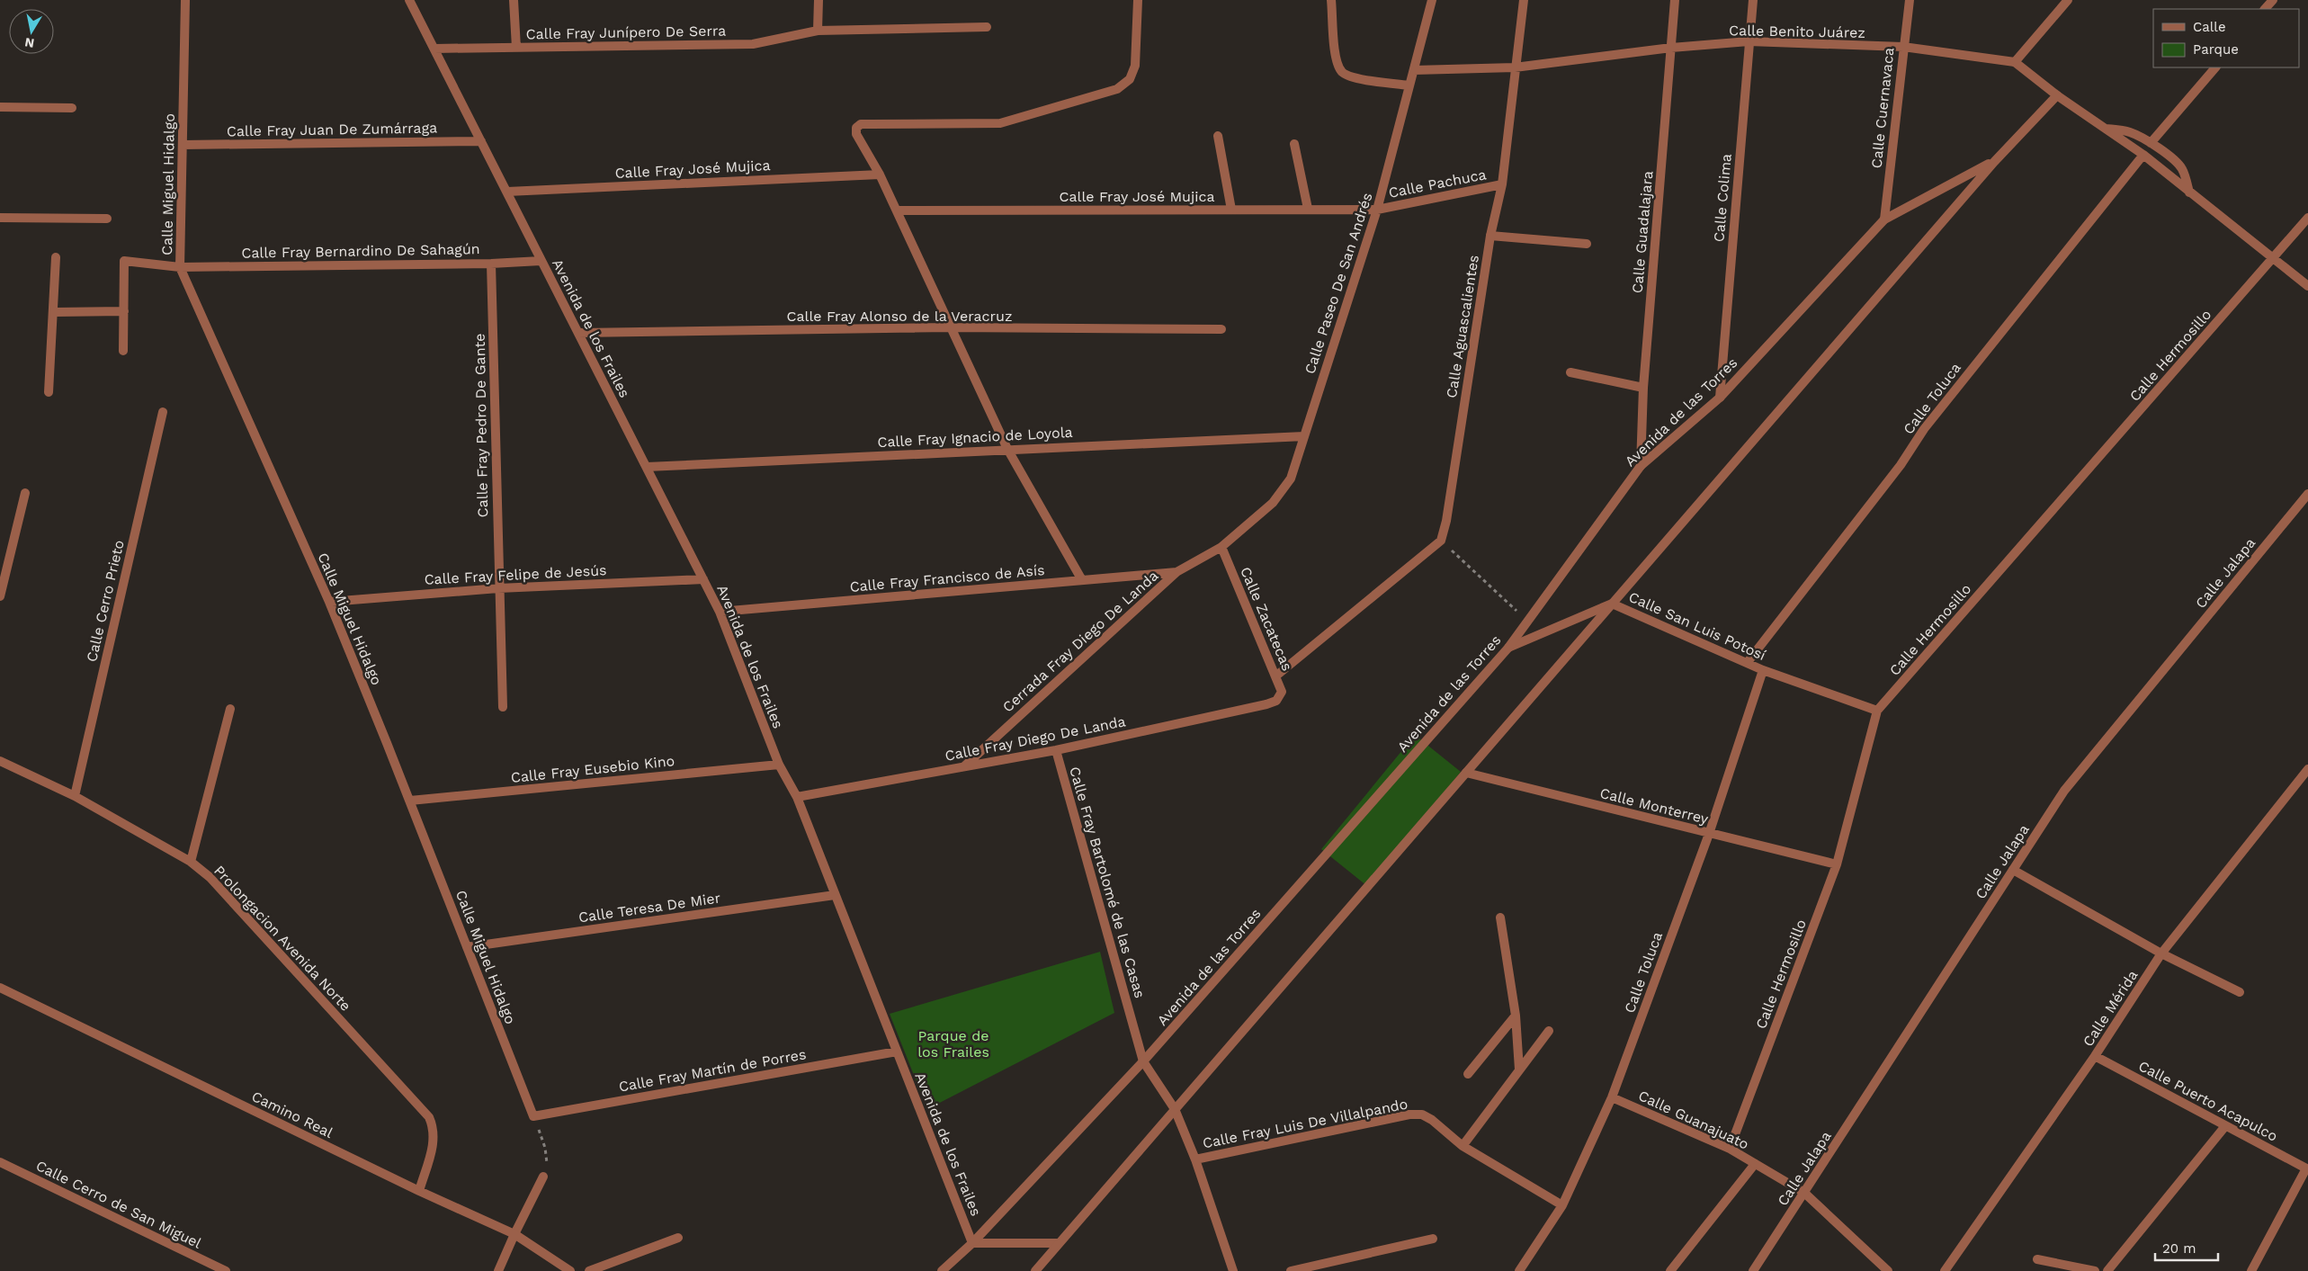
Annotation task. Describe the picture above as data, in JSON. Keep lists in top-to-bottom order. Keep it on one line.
{"streets":{"street":["Calle Benito Juárez","Calle Fray Junípero De Serra","Calle Cuernavaca","Calle Fray Juan De Zumárraga","Calle Fray José Mujica","Calle Pachuca","Calle Miguel Hidalgo","Calle Colima","Calle Guadalajara","Calle Fray Bernardino De Sahagún","Calle Paseo De San Andrés","Calle Fray Alonso de la Veracruz","Calle Aguascalientes","Avenida de los Frailes","Calle Hermosillo","Calle Toluca","Avenida de las Torres","Calle Fray Pedro De Gante","Calle Fray Ignacio de Loyola","Calle Jalapa","Calle Fray Felipe de Jesús","Calle Fray Francisco de Asís","Calle Cerro Prieto","Calle Zacatecas","Calle San Luis Potosí","Cerrada Fray Diego De Landa","Calle Fray Diego De Landa","Calle Fray Eusebio Kino","Calle Monterrey","Calle Fray Bartolomé de las Casas","Calle Teresa De Mier","Prolongacion Avenida Norte","Calle Mérida","Calle Fray Martín de Porres","Calle Puerto Acapulco","Camino Real","Calle Guanajuato","Calle Fray Luis De Villalpando","Calle Cerro de San Miguel"]},"crossings":[["Calle Benito Juárez","Calle Cuernavaca"],["Calle Benito Juárez","Calle Colima"],["Calle Benito Juárez","Calle Guadalajara"],["Calle Benito Juárez","Calle Paseo De San Andrés"],["Calle Benito Juárez","Calle Aguascalientes"],["Calle Fray Junípero De Serra","Avenida de los Frailes"],["Calle Cuernavaca","Avenida de las Torres"],["Calle Fray Juan De Zumárraga","Calle Miguel Hidalgo"],["Calle Fray Juan De Zumárraga","Avenida de los Frailes"],["Calle Fray José Mujica","Calle Pachuca"],["Calle Fray José Mujica","Calle Paseo De San Andrés"],["Calle Fray José Mujica","Avenida de los Frailes"],["Calle Pachuca","Calle Paseo De San Andrés"],["Calle Pachuca","Calle Aguascalientes"],["Calle Miguel Hidalgo","Calle Fray Bernardino De Sahagún"],["Calle Miguel Hidalgo","Calle Fray Felipe de Jesús"],["Calle Miguel Hidalgo","Calle Fray Eusebio Kino"],["Calle Miguel Hidalgo","Calle Teresa De Mier"],["Calle Miguel Hidalgo","Calle Fray Martín de Porres"],["Calle Colima","Avenida de las Torres"],["Calle Guadalajara","Avenida de las Torres"],["Calle Fray Bernardino De Sahagún","Avenida de los Frailes"],["Calle Fray Bernardino De Sahagún","Calle Fray Pedro De Gante"],["Calle Paseo De San Andrés","Calle Fray Ignacio de Loyola"],["Calle Paseo De San Andrés","Calle Zacatecas"],["Calle Paseo De San Andrés","Cerrada Fray Diego De Landa"],["Calle Fray Alonso de la Veracruz","Avenida de los Frailes"],["Avenida de los Frailes","Avenida de las Torres"],["Avenida de los Frailes","Calle Fray Ignacio de Loyola"],["Avenida de los Frailes","Calle Fray Felipe de Jesús"],["Avenida de los Frailes","Calle Fray Francisco de Asís"],["Avenida de los Frailes","Calle Fray Diego De Landa"],["Avenida de los Frailes","Calle Fray Eusebio Kino"],["Avenida de los Frailes","Calle Teresa De Mier"],["Avenida de los Frailes","Calle Fray Martín de Porres"],["Calle Hermosillo","Calle San Luis Potosí"],["Calle Hermosillo","Calle Monterrey"],["Calle Hermosillo","Calle Guanajuato"],["Calle Toluca","Calle San Luis Potosí"],["Calle Toluca","Calle Monterrey"],["Calle Toluca","Calle Guanajuato"],["Calle Toluca","Calle Fray Luis De Villalpando"],["Avenida de las Torres","Calle San Luis Potosí"],["Avenida de las Torres","Calle Monterrey"],["Avenida de las Torres","Calle Fray Bartolomé de las Casas"],["Calle Fray Pedro De Gante","Calle Fray Felipe de Jesús"],["Calle Jalapa","Calle Guanajuato"],["Calle Fray Francisco de Asís","Cerrada Fray Diego De Landa"],["Calle Cerro Prieto","Prolongacion Avenida Norte"],["Calle Zacatecas","Cerrada Fray Diego De Landa"],["Calle Zacatecas","Calle Fray Diego De Landa"],["Cerrada Fray Diego De Landa","Calle Fray Diego De Landa"],["Calle Fray Diego De Landa","Calle Fray Bartolomé de las Casas"],["Calle Fray Bartolomé de las Casas","Calle Fray Luis De Villalpando"],["Prolongacion Avenida Norte","Camino Real"],["Calle Mérida","Calle Puerto Acapulco"]],"parks":["Parque de los Frailes"],"legend":["Calle","Parque"],"scale_bar":"20 m","north":"bottom"}
